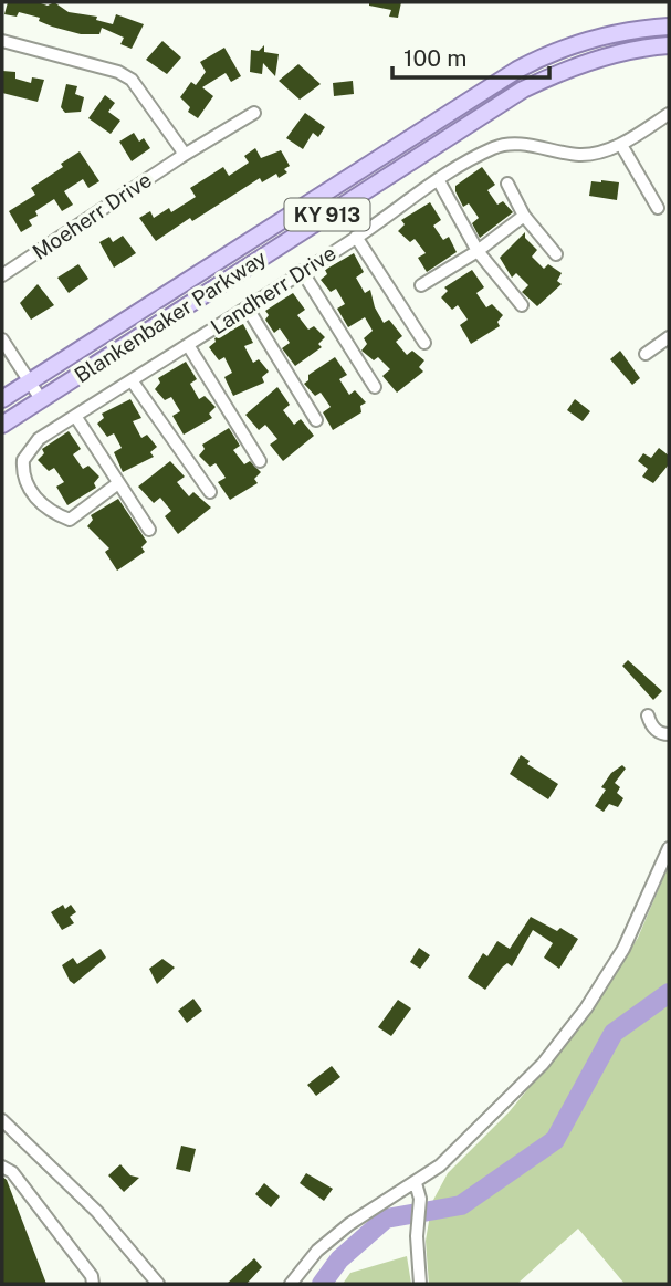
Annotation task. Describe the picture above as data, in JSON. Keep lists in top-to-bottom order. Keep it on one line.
{"streets":{"main road":["KY 913","Blankenbaker Parkway"],"street":["Moeherr Drive","Landherr Drive"]},"scale_bar":"100 m"}
